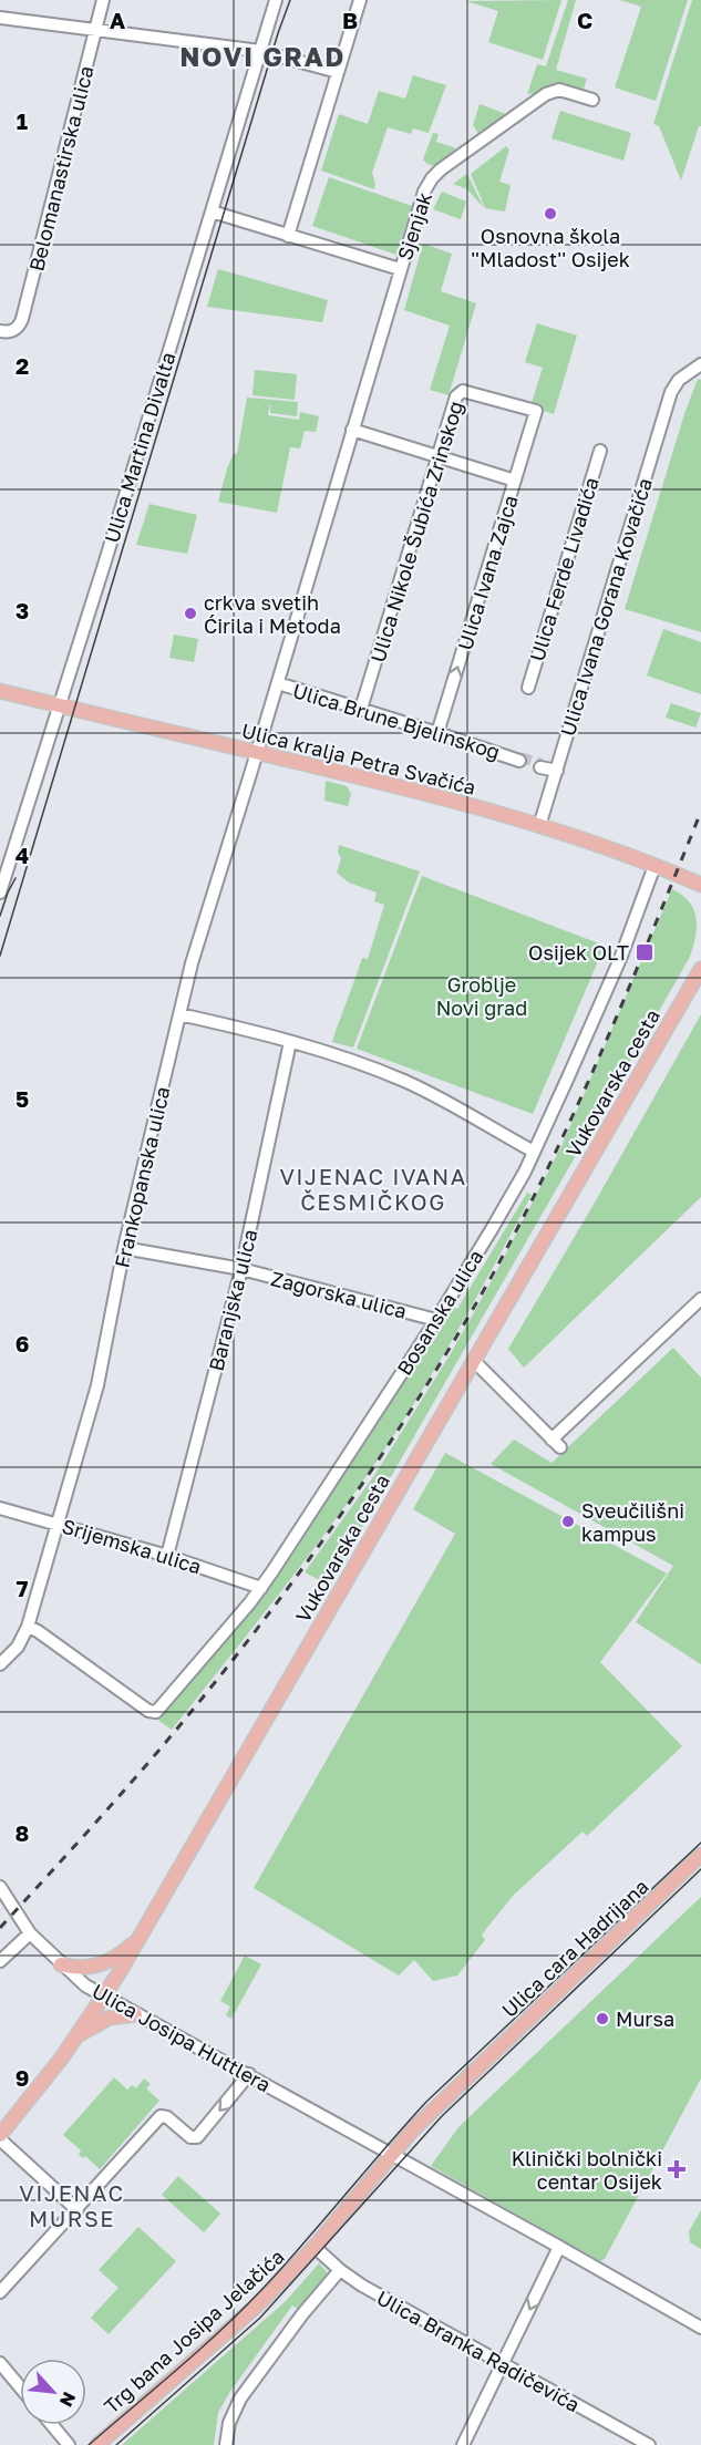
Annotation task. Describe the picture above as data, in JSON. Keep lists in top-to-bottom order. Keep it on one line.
{"streets":{"main road":["Ulica kralja Petra Svačića","Vukovarska cesta","Ulica cara Hadrijana","Trg bana Josipa Jelačića"],"street":["Belomanastirska ulica","Sjenjak","Ulica Martina Divalta","Ulica Nikole Šubića Zrinskog","Ulica Ferde Livadića","Ulica Ivana Zajca","Ulica Ivana Gorana Kovačića","Ulica Brune Bjelinskog","Frankopanska ulica","Zagorska ulica","Baranjska ulica","Bosanska ulica","Srijemska ulica","Ulica Josipa Huttlera","Ulica Branka Radičevića"]},"crossings":[["Sjenjak","Ulica Martina Divalta"],["Sjenjak","Frankopanska ulica"],["Ulica Martina Divalta","Ulica kralja Petra Svačića"],["Ulica Nikole Šubića Zrinskog","Ulica Ivana Zajca"],["Ulica Nikole Šubića Zrinskog","Ulica Brune Bjelinskog"],["Ulica Ivana Zajca","Ulica Brune Bjelinskog"],["Ulica Ivana Gorana Kovačića","Ulica kralja Petra Svačića"],["Ulica Brune Bjelinskog","Frankopanska ulica"],["Ulica kralja Petra Svačića","Frankopanska ulica"],["Ulica kralja Petra Svačića","Bosanska ulica"],["Vukovarska cesta","Ulica Josipa Huttlera"],["Frankopanska ulica","Zagorska ulica"],["Frankopanska ulica","Bosanska ulica"],["Frankopanska ulica","Srijemska ulica"],["Zagorska ulica","Baranjska ulica"],["Zagorska ulica","Bosanska ulica"],["Baranjska ulica","Srijemska ulica"],["Bosanska ulica","Srijemska ulica"],["Ulica cara Hadrijana","Ulica Josipa Huttlera"],["Ulica cara Hadrijana","Trg bana Josipa Jelačića"],["Ulica Josipa Huttlera","Trg bana Josipa Jelačića"],["Trg bana Josipa Jelačića","Ulica Branka Radičevića"]],"one_way":["Ulica Ivana Zajca"],"districts":["NOVI GRAD","VIJENAC IVANA ČESMIČKOG","VIJENAC MURSE"],"parks":["Groblje Novi grad"],"places":{"other":["Osnovna škola ''Mladost'' Osijek","crkva svetih Ćirila i Metoda","Sveučilišni kampus","Mursa"],"transit":["Osijek OLT"],"health":["Klinički bolnički centar Osijek"]},"north":"bottom right","grid":{"columns":["A","B","C"],"rows":["1","2","3","4","5","6","7","8","9"]}}
